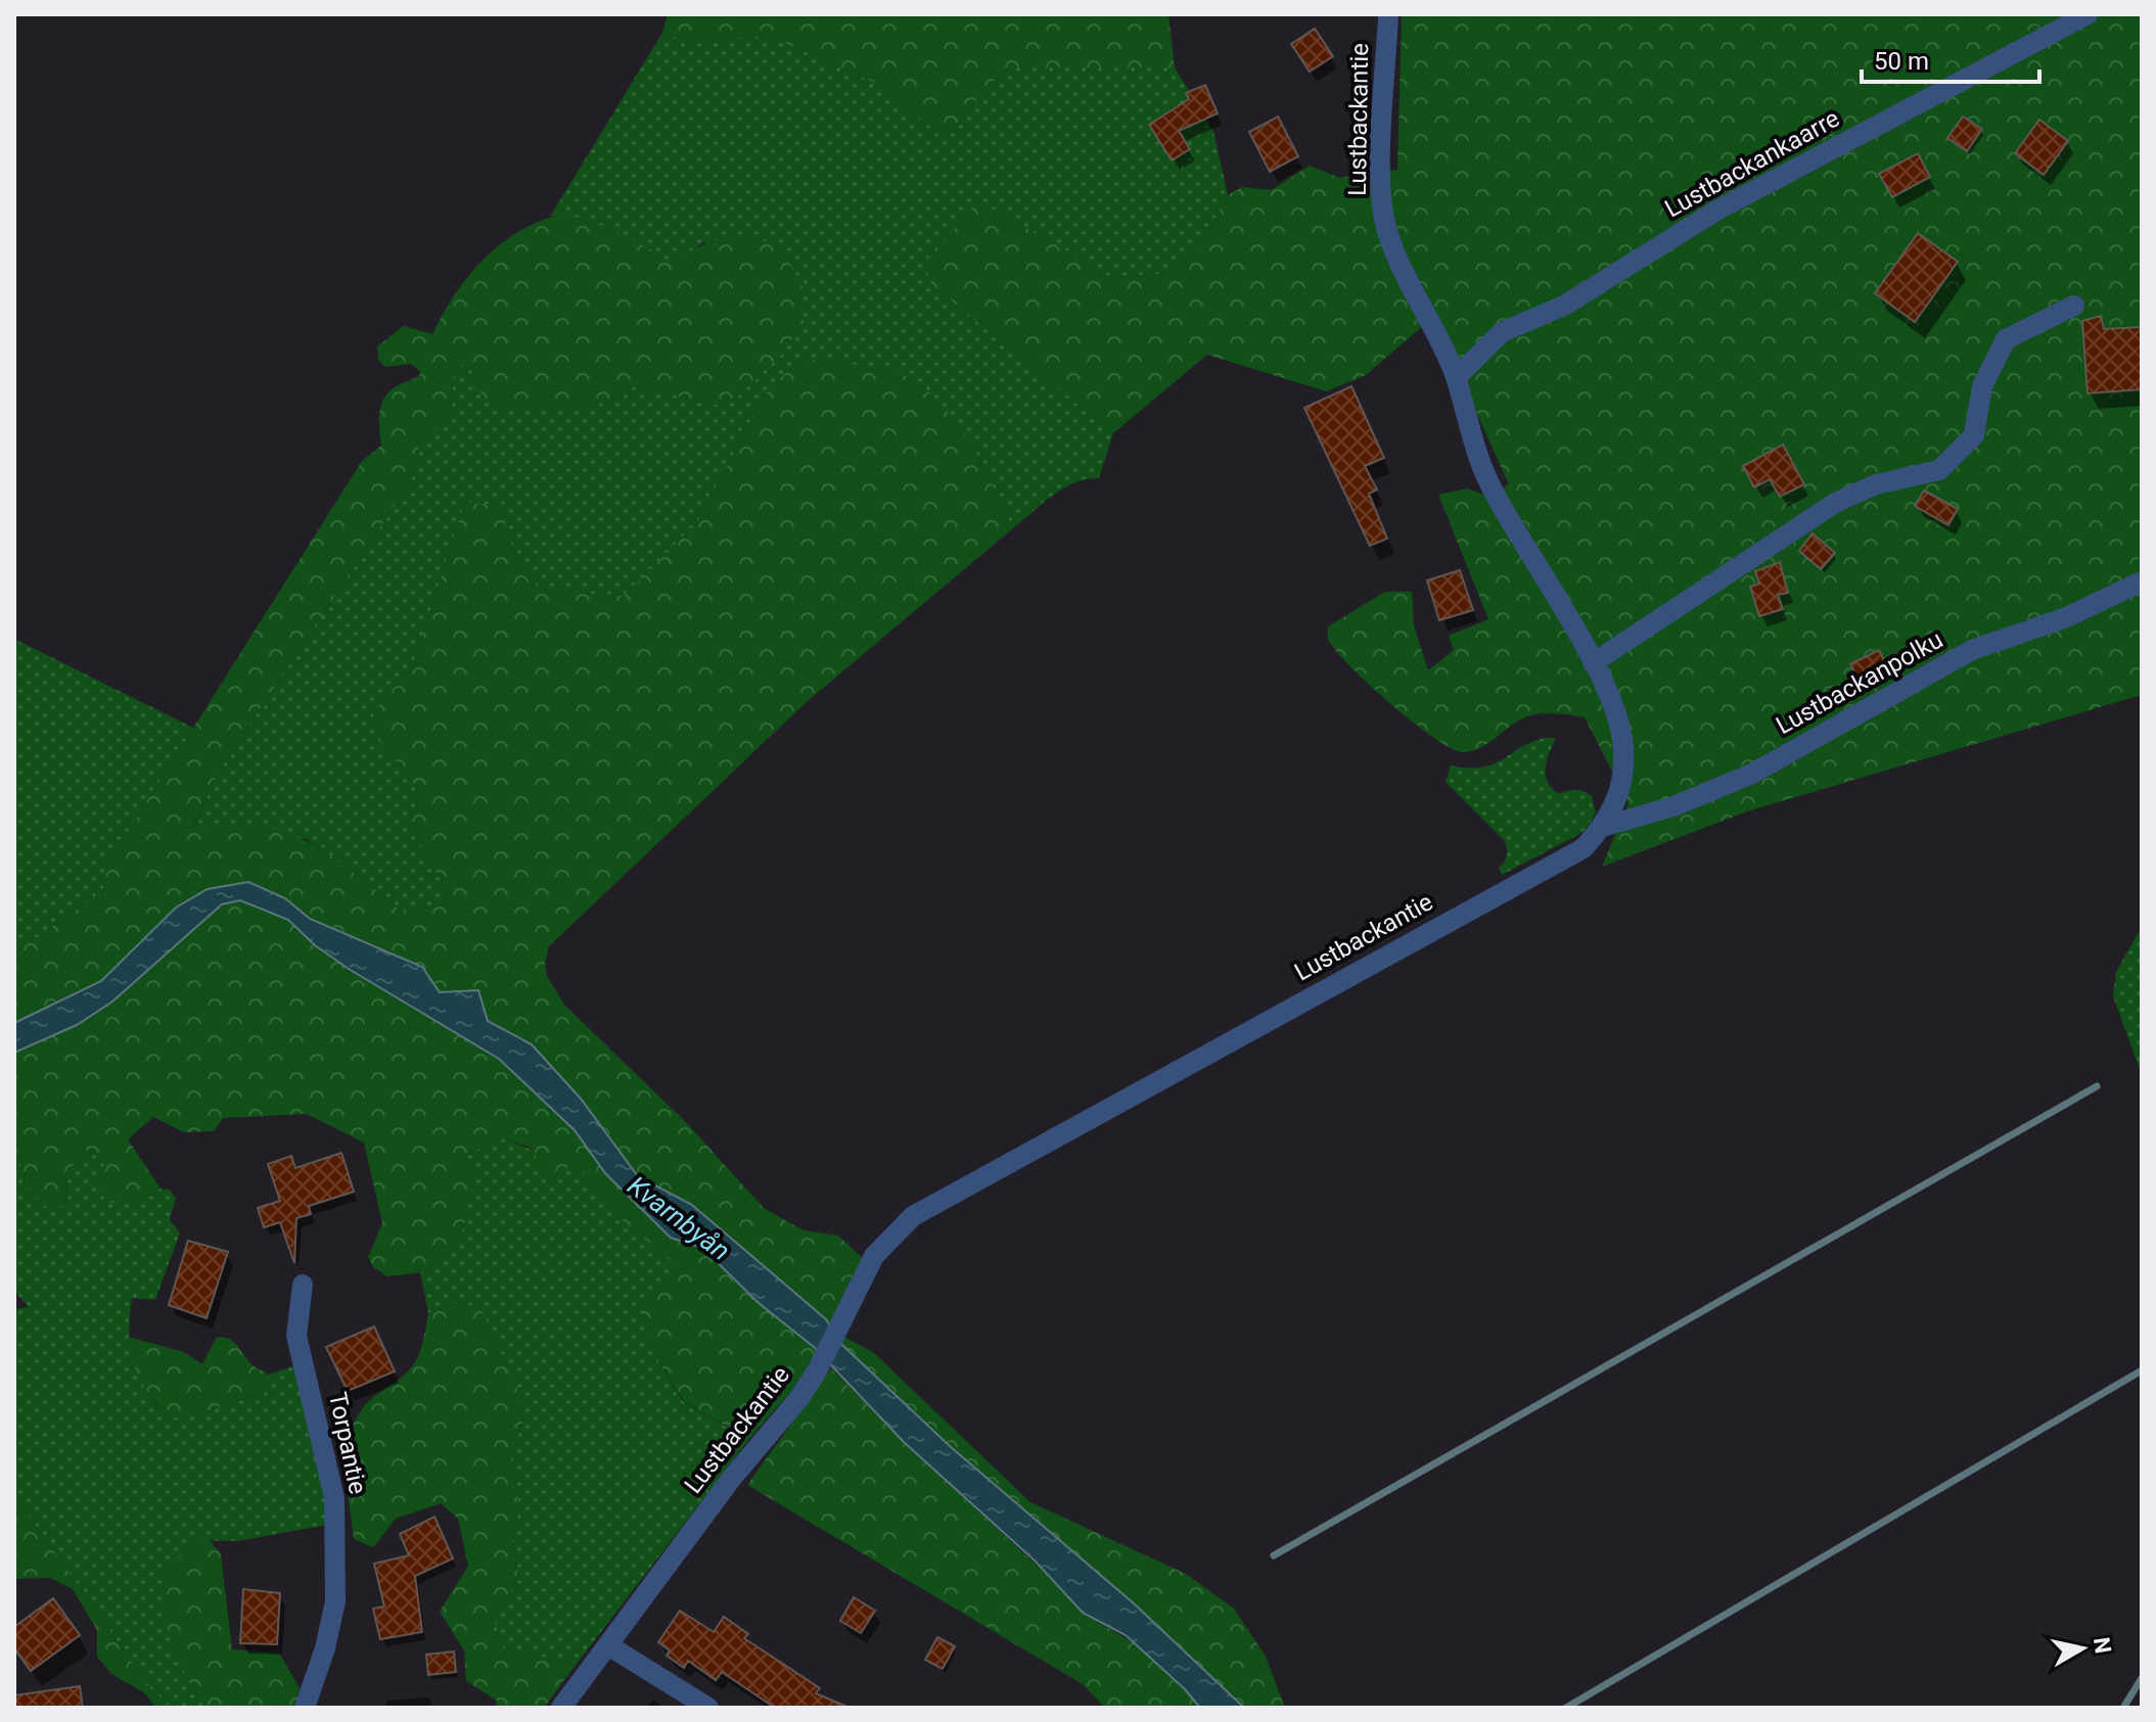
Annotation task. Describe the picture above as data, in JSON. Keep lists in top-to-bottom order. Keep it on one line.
{"streets":{"street":["Lustbackantie","Lustbackankaarre","Lustbackanpolku","Torpantie"]},"crossings":[["Lustbackantie","Lustbackankaarre"],["Lustbackantie","Lustbackanpolku"]],"water":["Kvarnbyån"],"scale_bar":"50 m","north":"right"}
